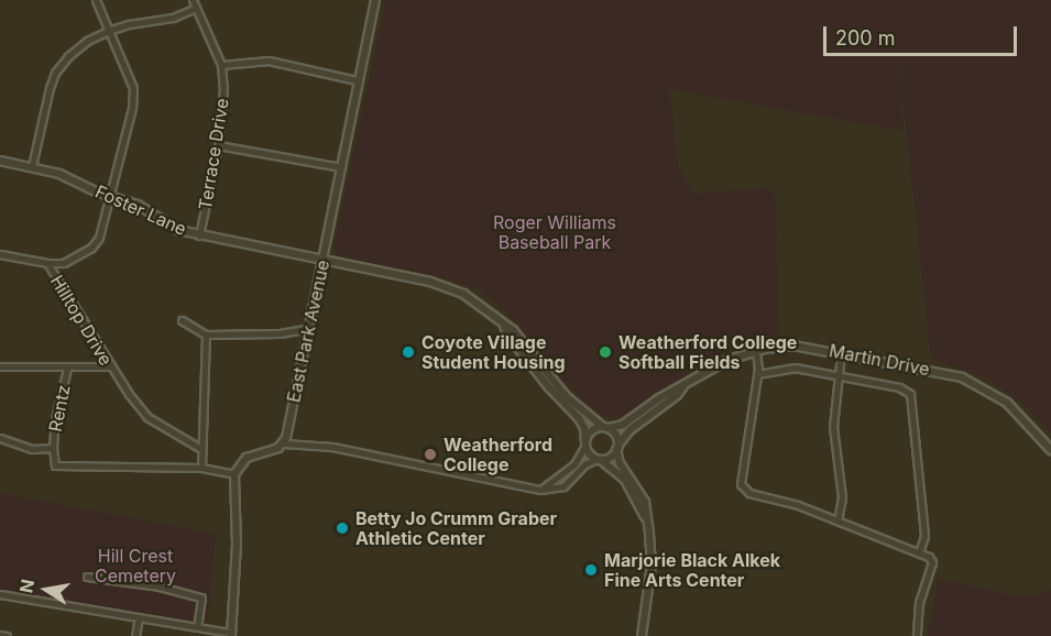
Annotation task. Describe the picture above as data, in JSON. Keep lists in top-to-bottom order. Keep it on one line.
{"streets":{"street":["Terrace Drive","Foster Lane","Hilltop Drive","East Park Avenue","Martin Drive","Rentz"]},"crossings":[["Terrace Drive","Foster Lane"],["Foster Lane","Hilltop Drive"],["Foster Lane","East Park Avenue"]],"parks":["Roger Williams Baseball Park","Hill Crest Cemetery"],"places":["Coyote Village Student Housing","Weatherford College Softball Fields","Weatherford College","Betty Jo Crumm Graber Athletic Center","Marjorie Black Alkek Fine Arts Center"],"scale_bar":"200 m","north":"left"}
